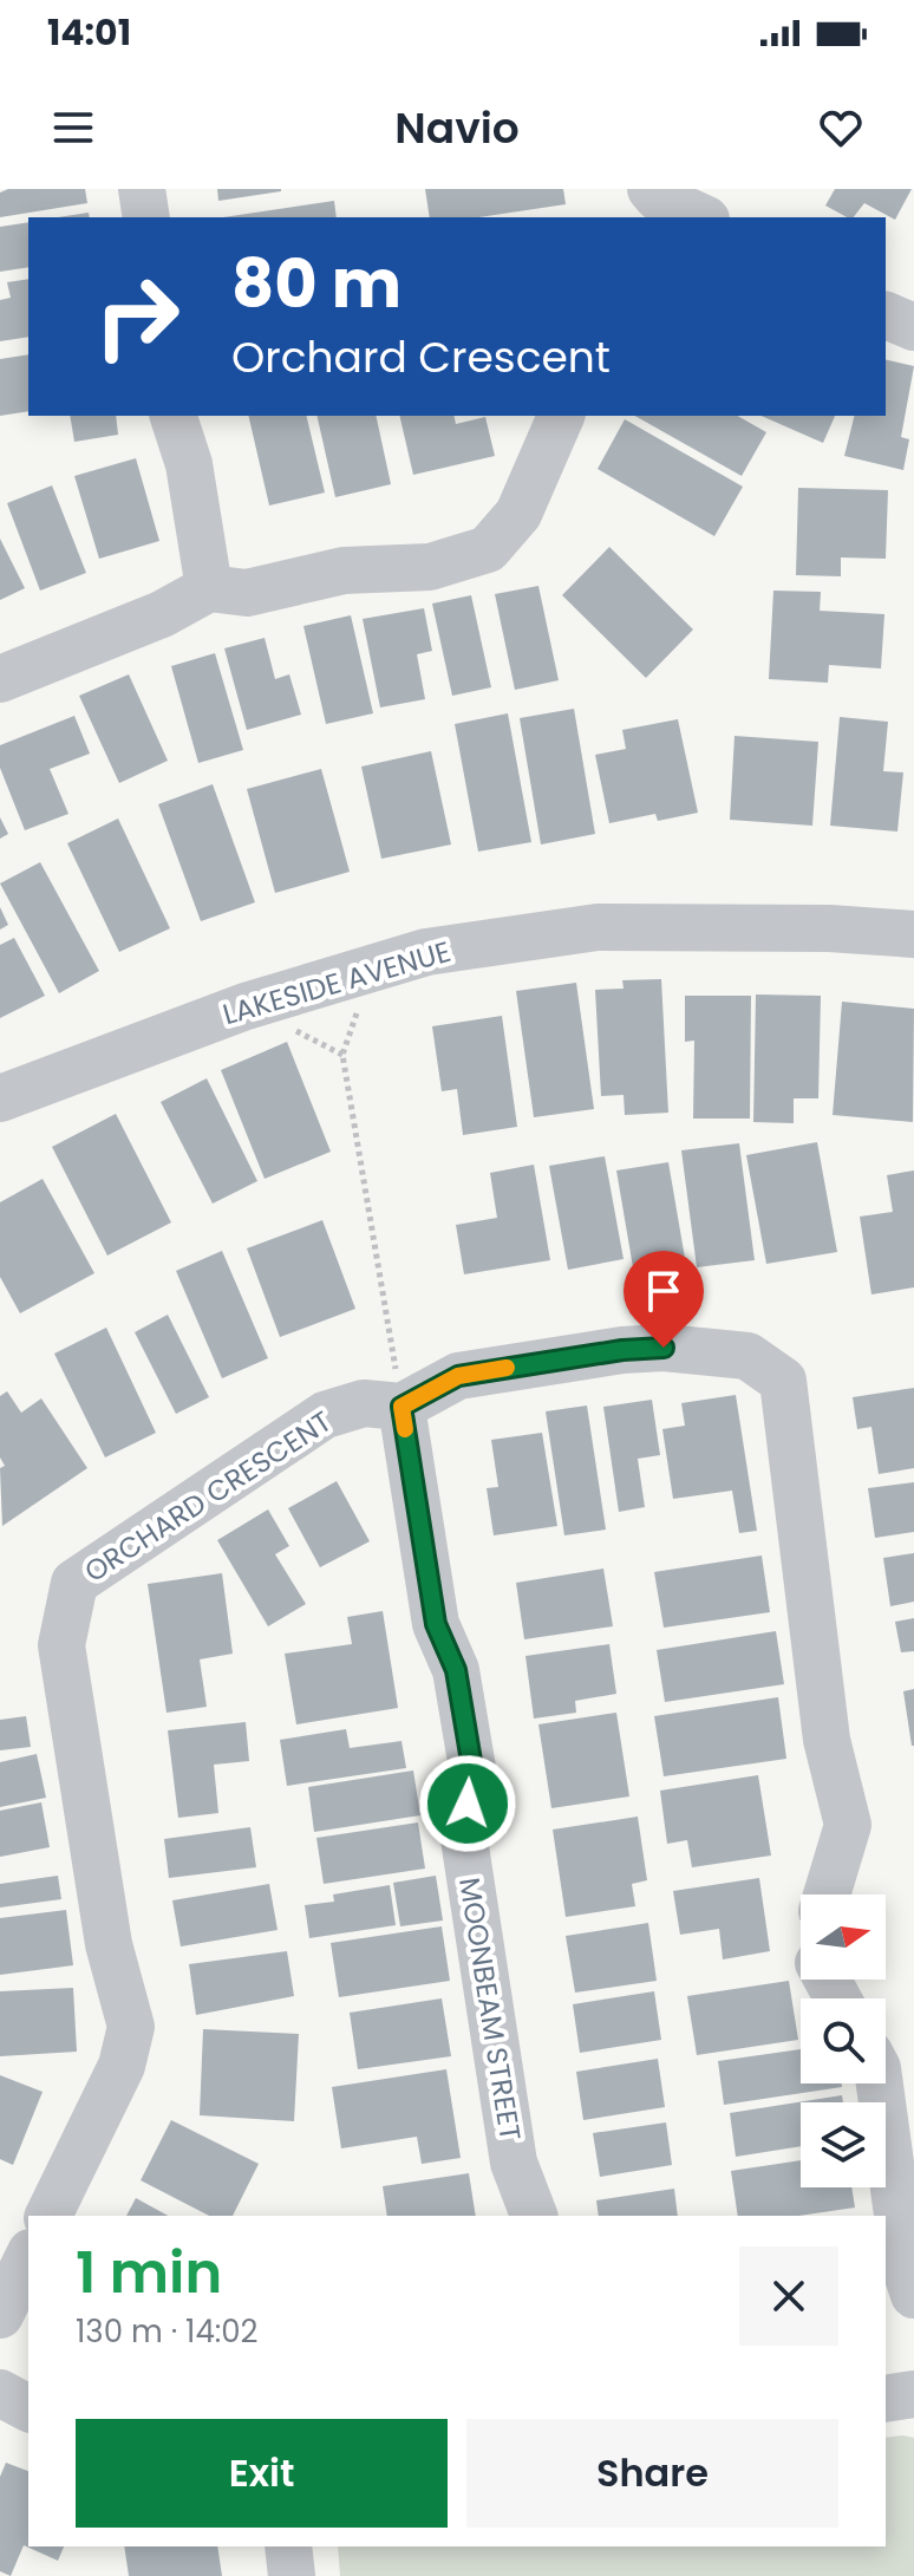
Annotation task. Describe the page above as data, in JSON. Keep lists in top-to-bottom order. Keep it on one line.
{"streets":{"street":["LAKESIDE AVENUE","ORCHARD CRESCENT","MOONBEAM STREET"]},"crossings":[["ORCHARD CRESCENT","MOONBEAM STREET"]],"north":"right","page":{"status":"14:01","header":"Navio","turn":["80 m","Orchard Crescent"],"heading":["1 min","130 m · 14:02"],"buttons":["Exit","Share"]}}
